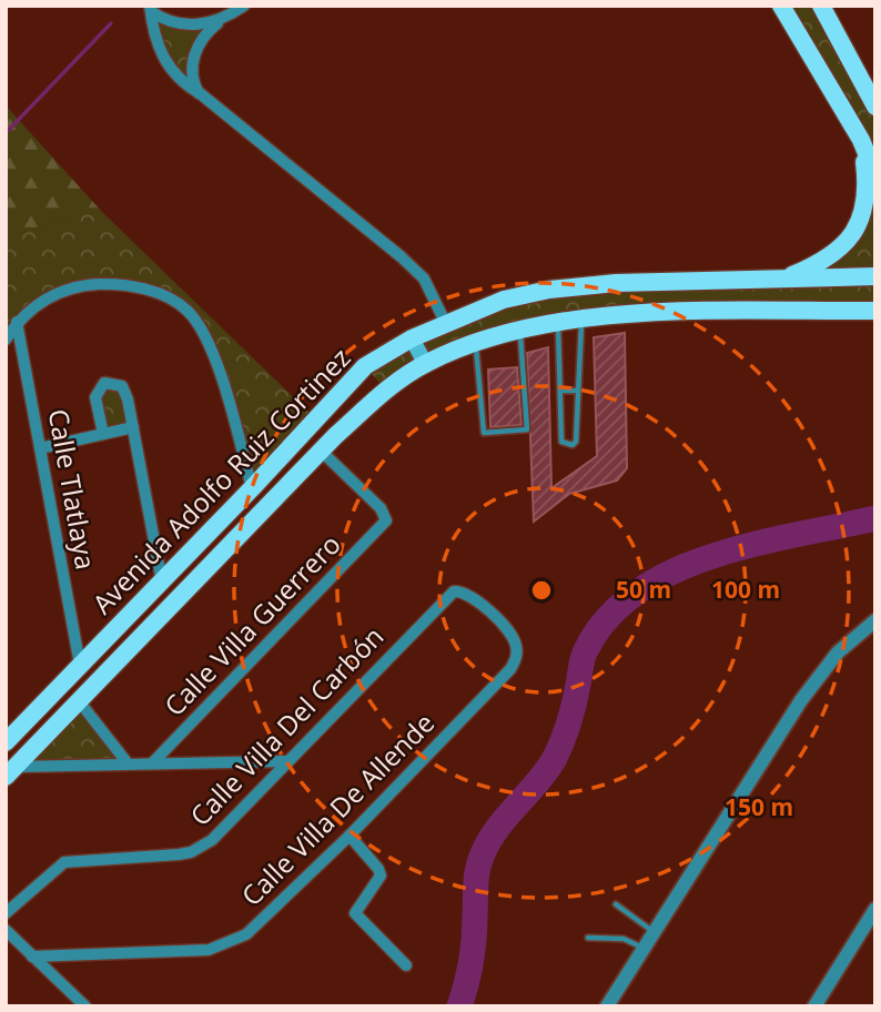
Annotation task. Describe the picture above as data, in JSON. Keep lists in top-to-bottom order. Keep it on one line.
{"streets":{"main road":["Avenida Adolfo Ruiz Cortinez"],"street":["Calle Tlatlaya","Calle Villa Guerrero","Calle Villa Del Carbón","Calle Villa De Allende"]},"crossings":[["Avenida Adolfo Ruiz Cortinez","Calle Tlatlaya"],["Avenida Adolfo Ruiz Cortinez","Calle Villa Guerrero"],["Calle Villa Del Carbón","Calle Villa De Allende"]],"rings":["50 m","100 m","150 m"]}
